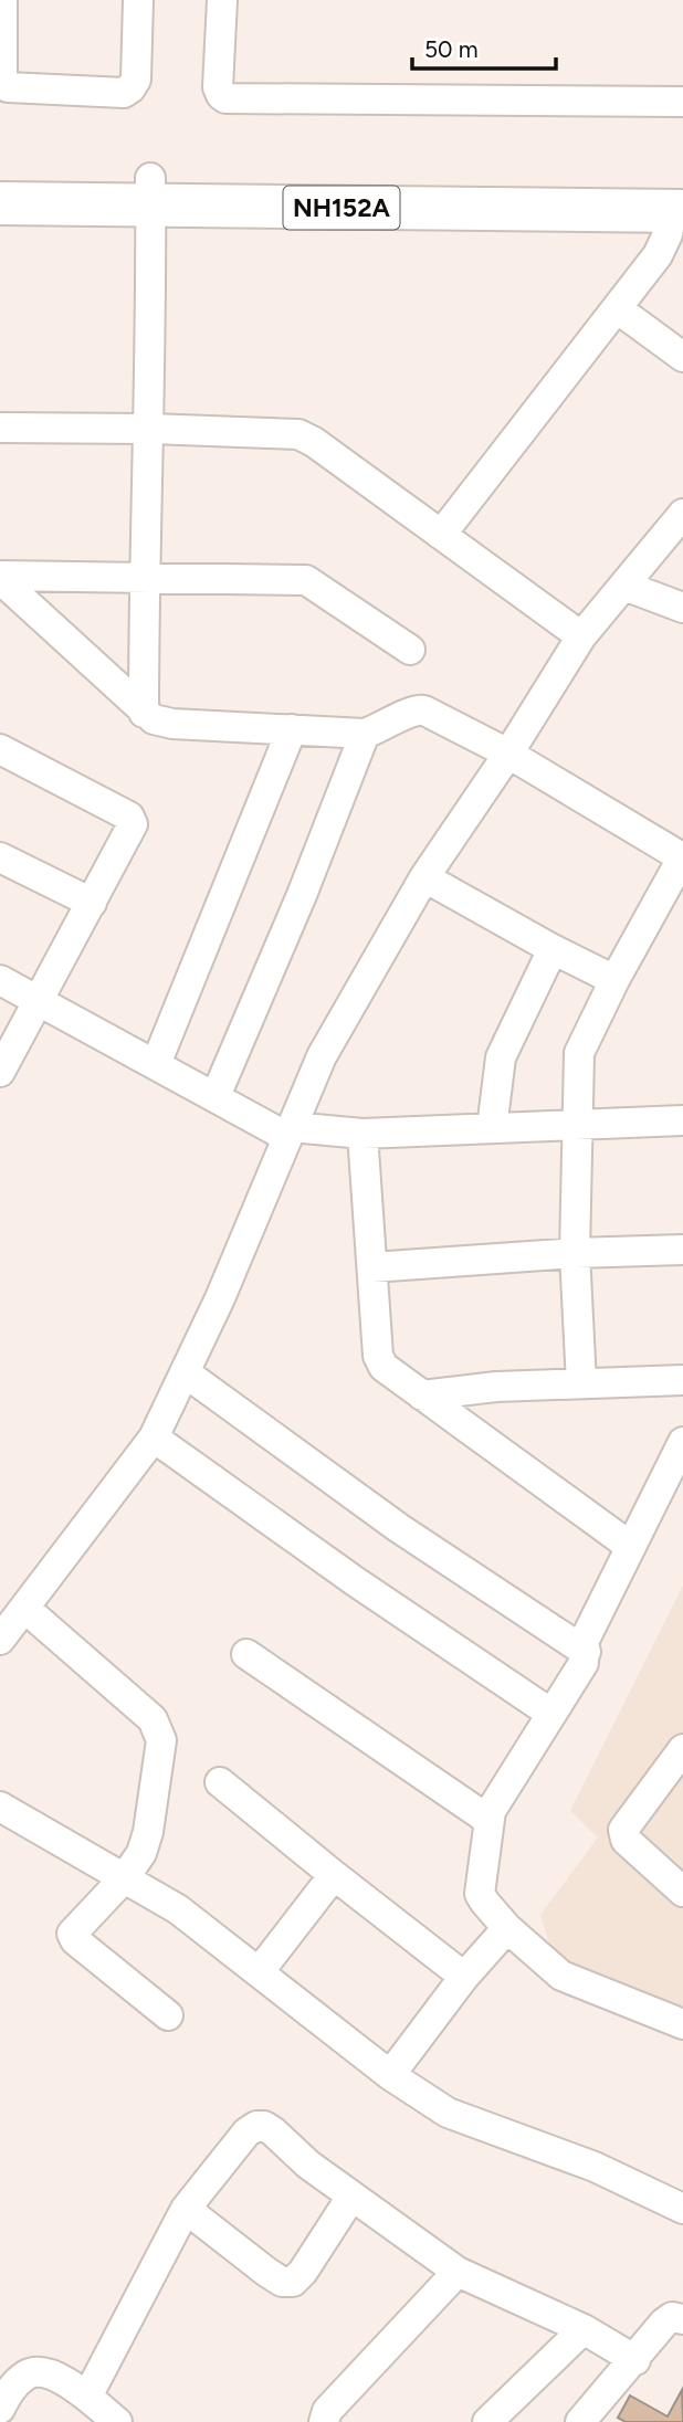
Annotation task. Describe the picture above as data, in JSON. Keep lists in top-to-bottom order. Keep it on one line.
{"streets":{"highway":["NH152A"]},"scale_bar":"50 m"}
